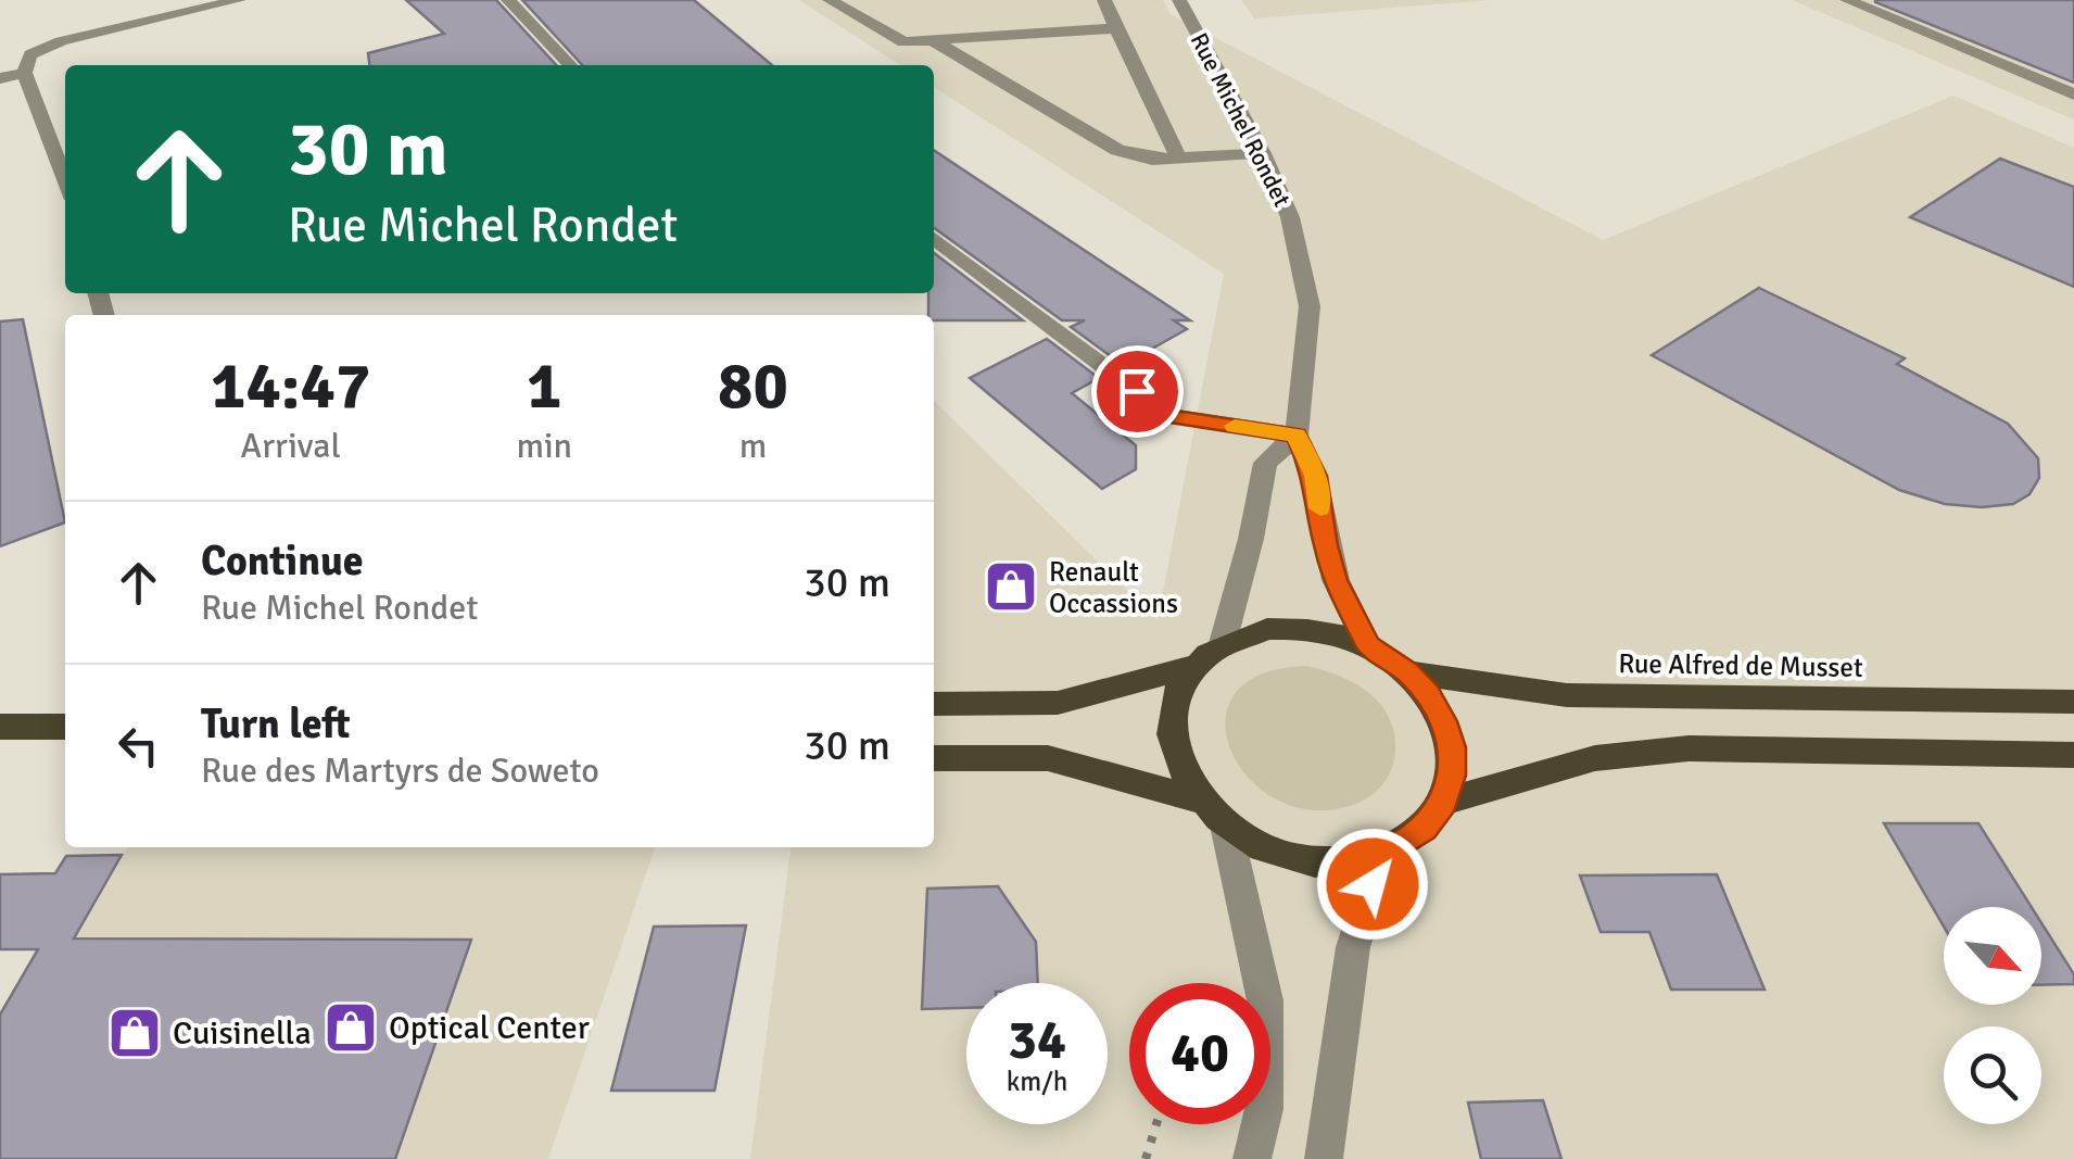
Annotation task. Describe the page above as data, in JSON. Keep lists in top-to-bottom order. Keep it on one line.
{"streets":{"main road":["Rue Alfred de Musset"],"street":["Rue Michel Rondet"]},"crossings":[["Rue Michel Rondet","Rue Alfred de Musset"]],"places":{"shop":["Renault Occassions","Optical Center","Cuisinella"]},"north":"bottom right","page":{"turn":["30 m","Rue Michel Rondet"],"eta":["14:47","Arrival","1","min","80","m"],"list":[{"name":"Continue","note":"Rue Michel Rondet","value":"30 m"},{"name":"Turn left","note":"Rue des Martyrs de Soweto","value":"30 m"}],"speed":"34 km/h","limit":"40"}}
